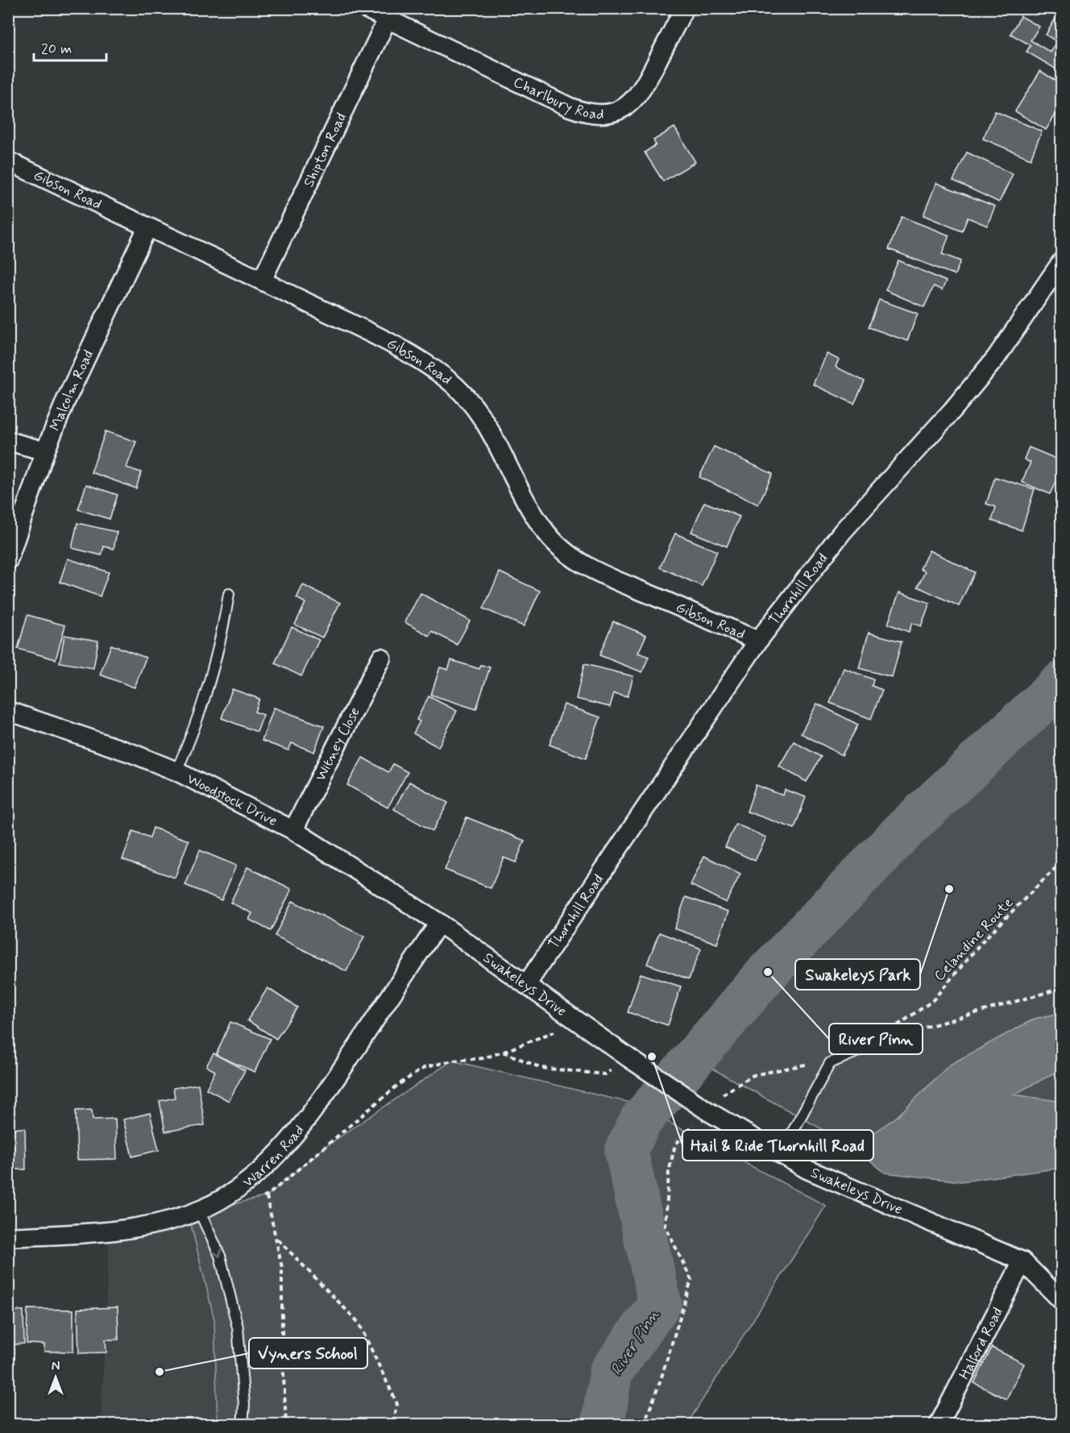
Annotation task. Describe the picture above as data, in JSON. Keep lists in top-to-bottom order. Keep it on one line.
{"streets":{"street":["Charlbury Road","Shipton Road","Gibson Road","Malcolm Road","Thornhill Road","Witney Close","Woodstock Drive","Swakeleys Drive","Warren Road","Halford Road"],"path":["Celandine Route"]},"crossings":[["Charlbury Road","Shipton Road"],["Shipton Road","Gibson Road"],["Gibson Road","Malcolm Road"],["Gibson Road","Thornhill Road"],["Thornhill Road","Swakeleys Drive"],["Witney Close","Woodstock Drive"],["Woodstock Drive","Swakeleys Drive"],["Woodstock Drive","Warren Road"],["Swakeleys Drive","Warren Road"],["Swakeleys Drive","Halford Road"]],"water":["River Pinn"],"places":["Swakeleys Park","River Pinn","Hail & Ride Thornhill Road","Vyners School"],"scale_bar":"20 m","north":"top"}
